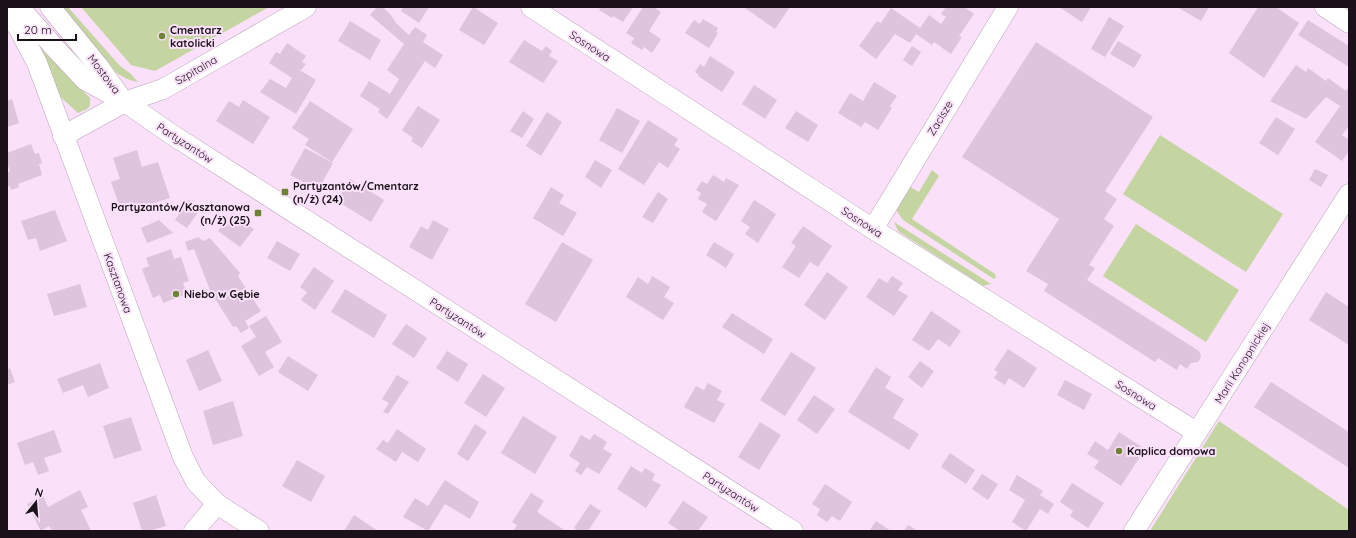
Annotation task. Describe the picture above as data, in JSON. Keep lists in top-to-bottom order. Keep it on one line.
{"streets":{"street":["Sosnowa","Szpitalna","Mostowa","Zacisze","Partyzantów","Kasztanowa","Marii Konopnickiej"]},"crossings":[["Sosnowa","Zacisze"],["Sosnowa","Marii Konopnickiej"],["Szpitalna","Mostowa"],["Szpitalna","Partyzantów"],["Szpitalna","Kasztanowa"],["Mostowa","Partyzantów"]],"places":{"other":["Cmentarz katolicki","Niebo w Gębie","Kaplica domowa"],"transit":["Partyzantów/Cmentarz (n/ż) (24)","Partyzantów/Kasztanowa (n/ż) (25)"]},"scale_bar":"20 m","north":"top"}
